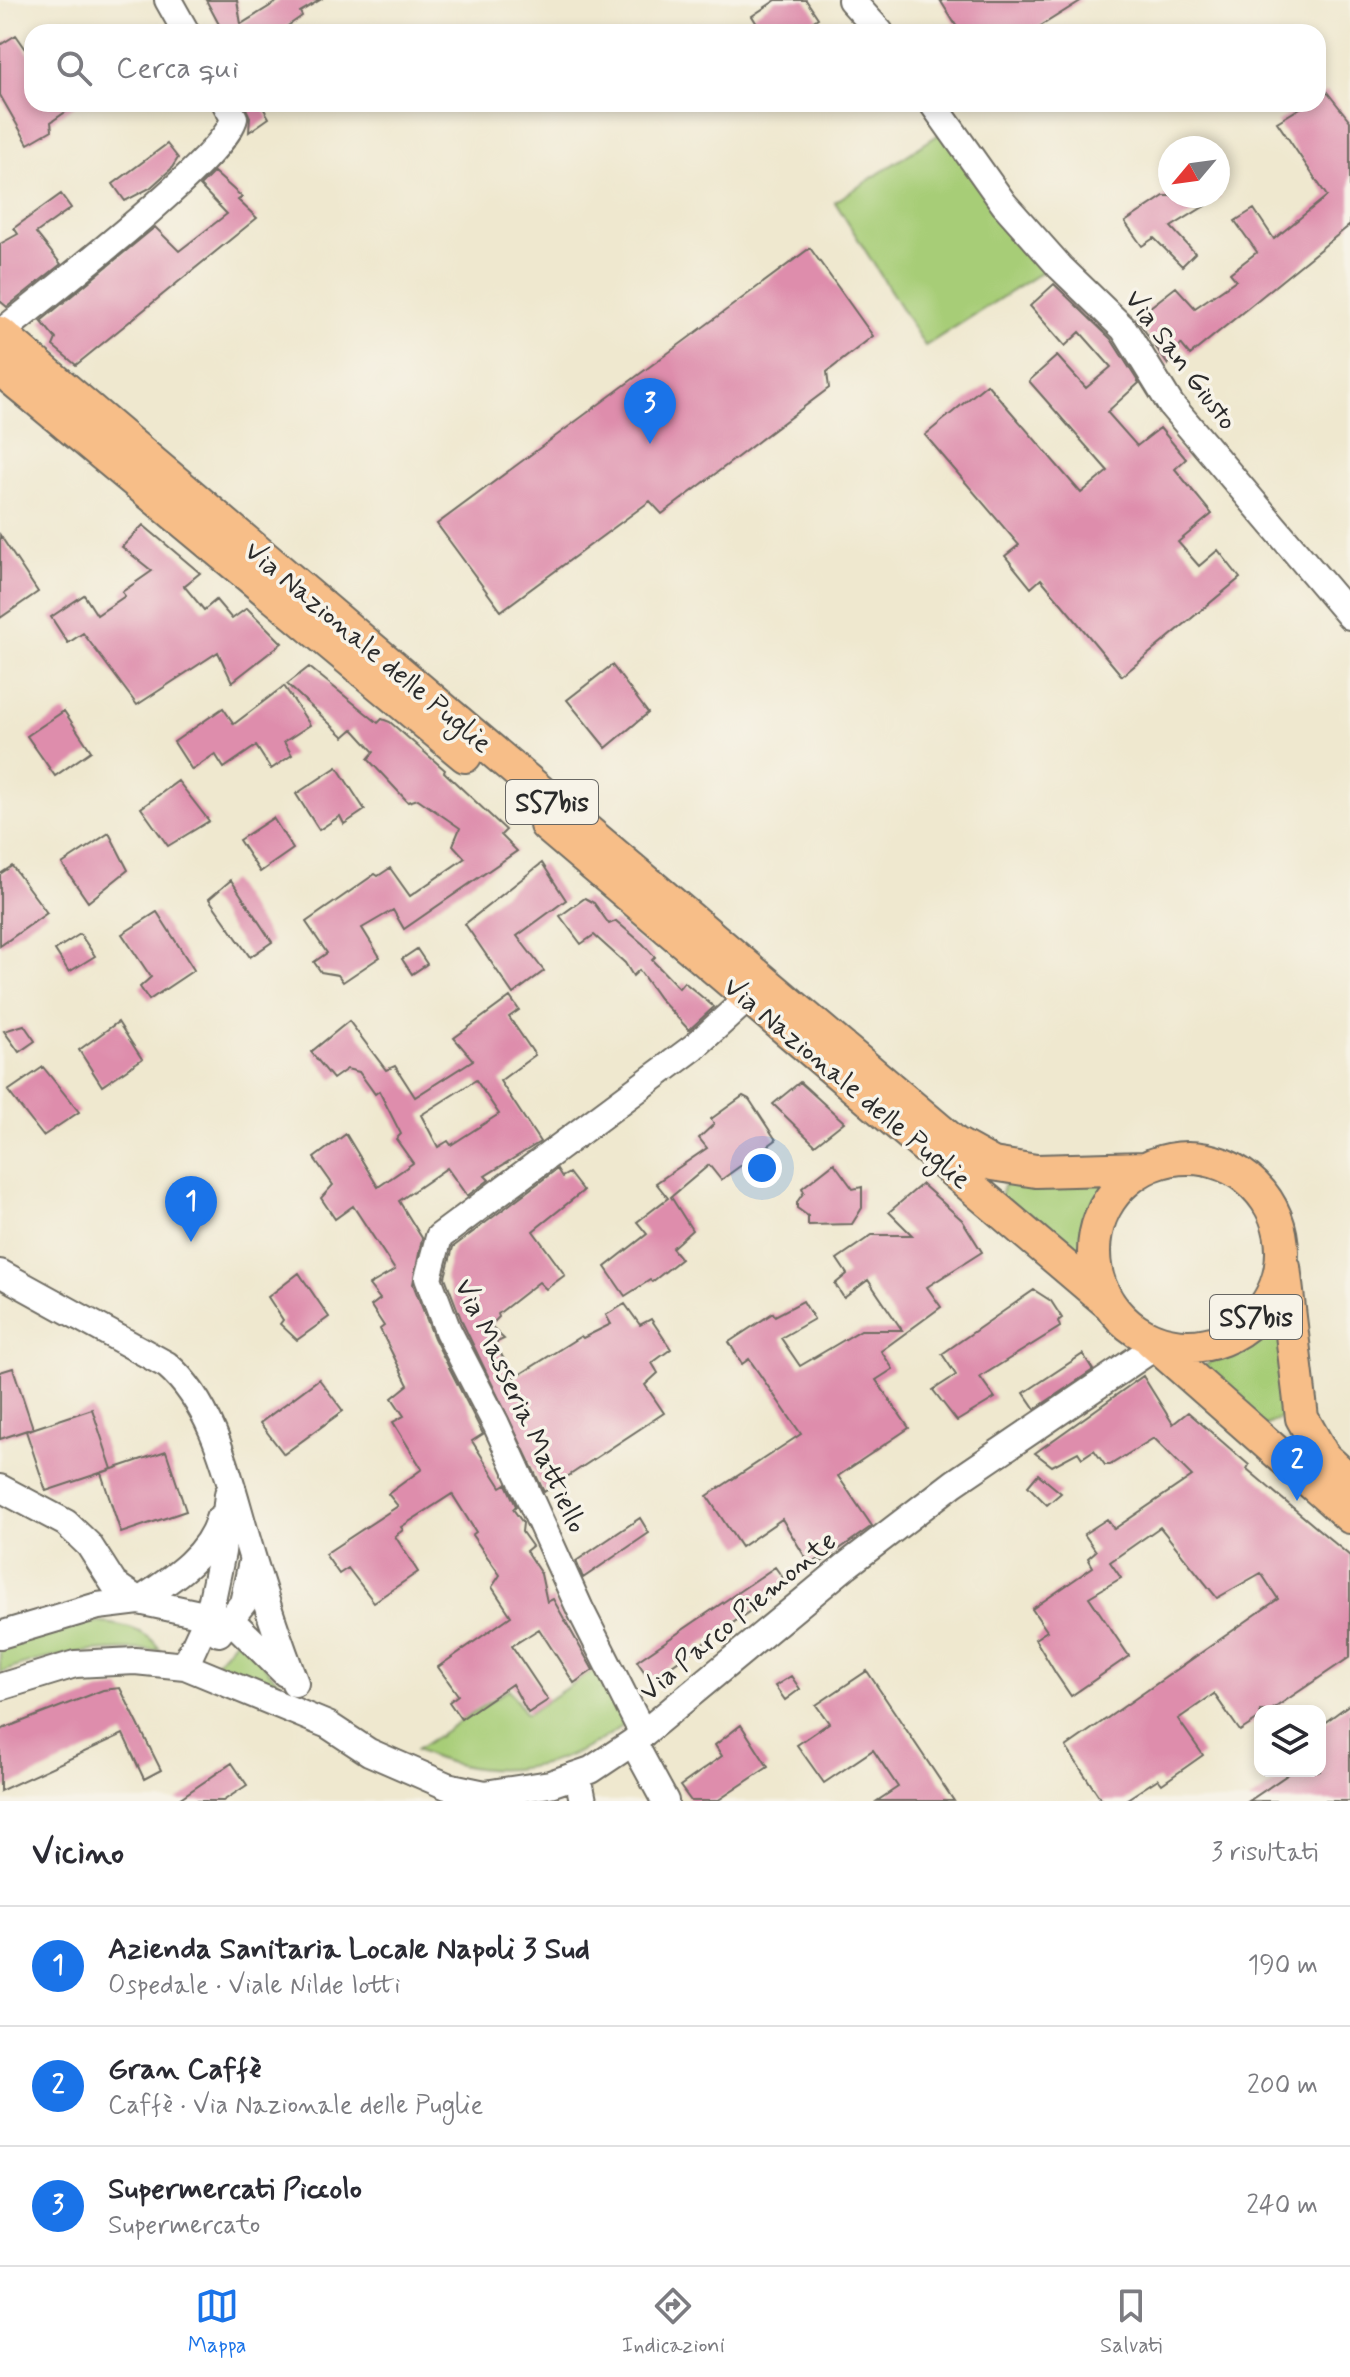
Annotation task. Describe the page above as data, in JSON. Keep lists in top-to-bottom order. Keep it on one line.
{"streets":{"main road":["Via Nazionale delle Puglie","SS7bis"],"street":["Via San Giusto","Via Masseria Mattiello","Via Parco Piemonte"]},"crossings":[["Via Nazionale delle Puglie","Via Masseria Mattiello"],["Via Nazionale delle Puglie","Via Parco Piemonte"],["Via Masseria Mattiello","Via Parco Piemonte"]],"north":"bottom left","page":{"search":"Cerca qui","pins":["3","1","2"],"heading":["Vicino","3 risultati"],"list":[{"mark":"1","name":"Azienda Sanitaria Locale Napoli 3 Sud","note":"Ospedale · Viale Nilde Iotti","value":"190 m"},{"mark":"2","name":"Gran Caffè","note":"Caffè · Via Nazionale delle Puglie","value":"200 m"},{"mark":"3","name":"Supermercati Piccolo","note":"Supermercato","value":"240 m"}],"nav":["Mappa","Indicazioni","Salvati"]}}
